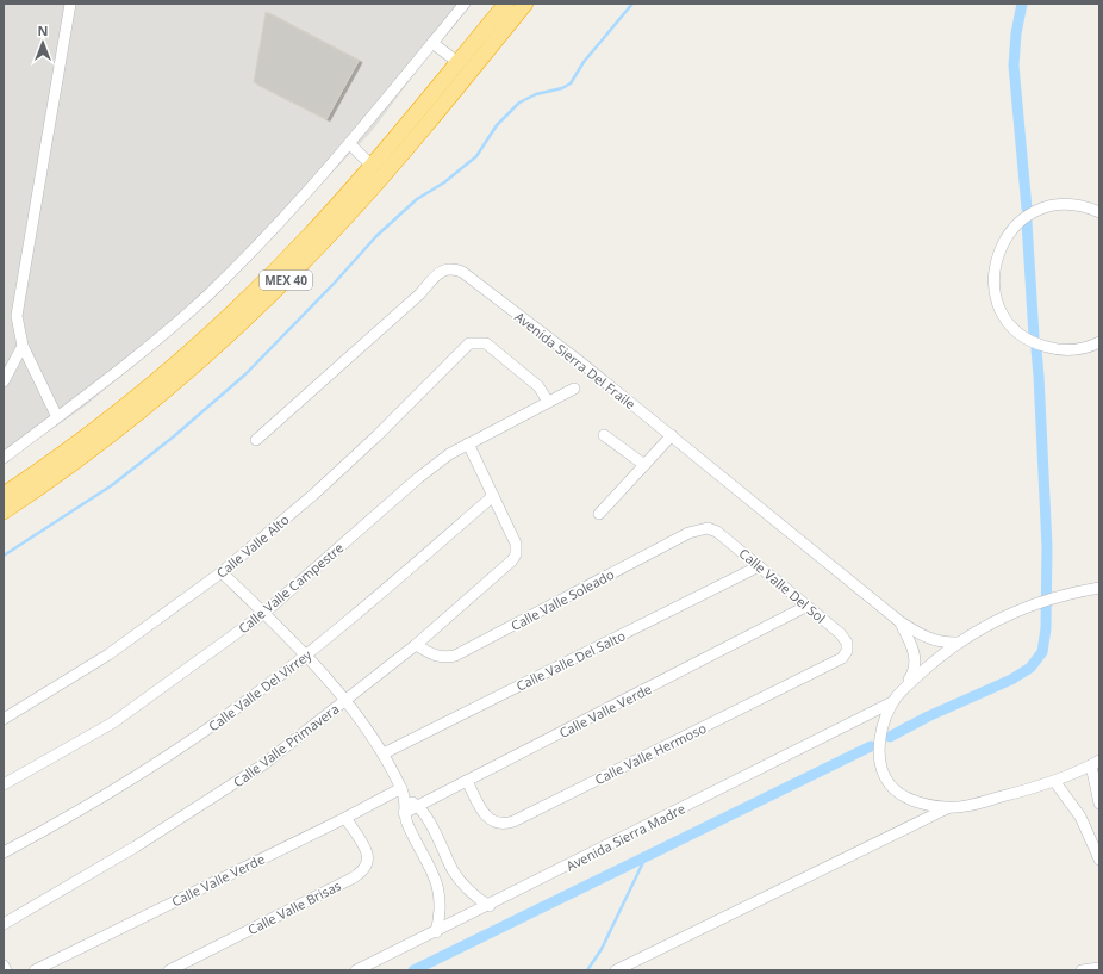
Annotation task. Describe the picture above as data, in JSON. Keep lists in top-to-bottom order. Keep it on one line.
{"streets":{"highway":["MEX 40"],"street":["Avenida Sierra Del Fraile","Calle Valle Alto","Calle Valle Del Sol","Calle Valle Campestre","Calle Valle Soleado","Calle Valle Del Salto","Calle Valle Del Virrey","Calle Valle Verde","Calle Valle Primavera","Calle Valle Hermoso","Avenida Sierra Madre","Calle Valle Brisas"]},"crossings":[["Avenida Sierra Del Fraile","Avenida Sierra Madre"],["Calle Valle Alto","Calle Valle Campestre"],["Calle Valle Del Sol","Calle Valle Soleado"],["Calle Valle Del Sol","Calle Valle Del Salto"],["Calle Valle Del Sol","Calle Valle Verde"],["Calle Valle Del Sol","Calle Valle Hermoso"],["Calle Valle Soleado","Calle Valle Primavera"],["Calle Valle Del Virrey","Calle Valle Primavera"],["Calle Valle Verde","Calle Valle Hermoso"],["Calle Valle Verde","Calle Valle Brisas"]],"north":"top"}
